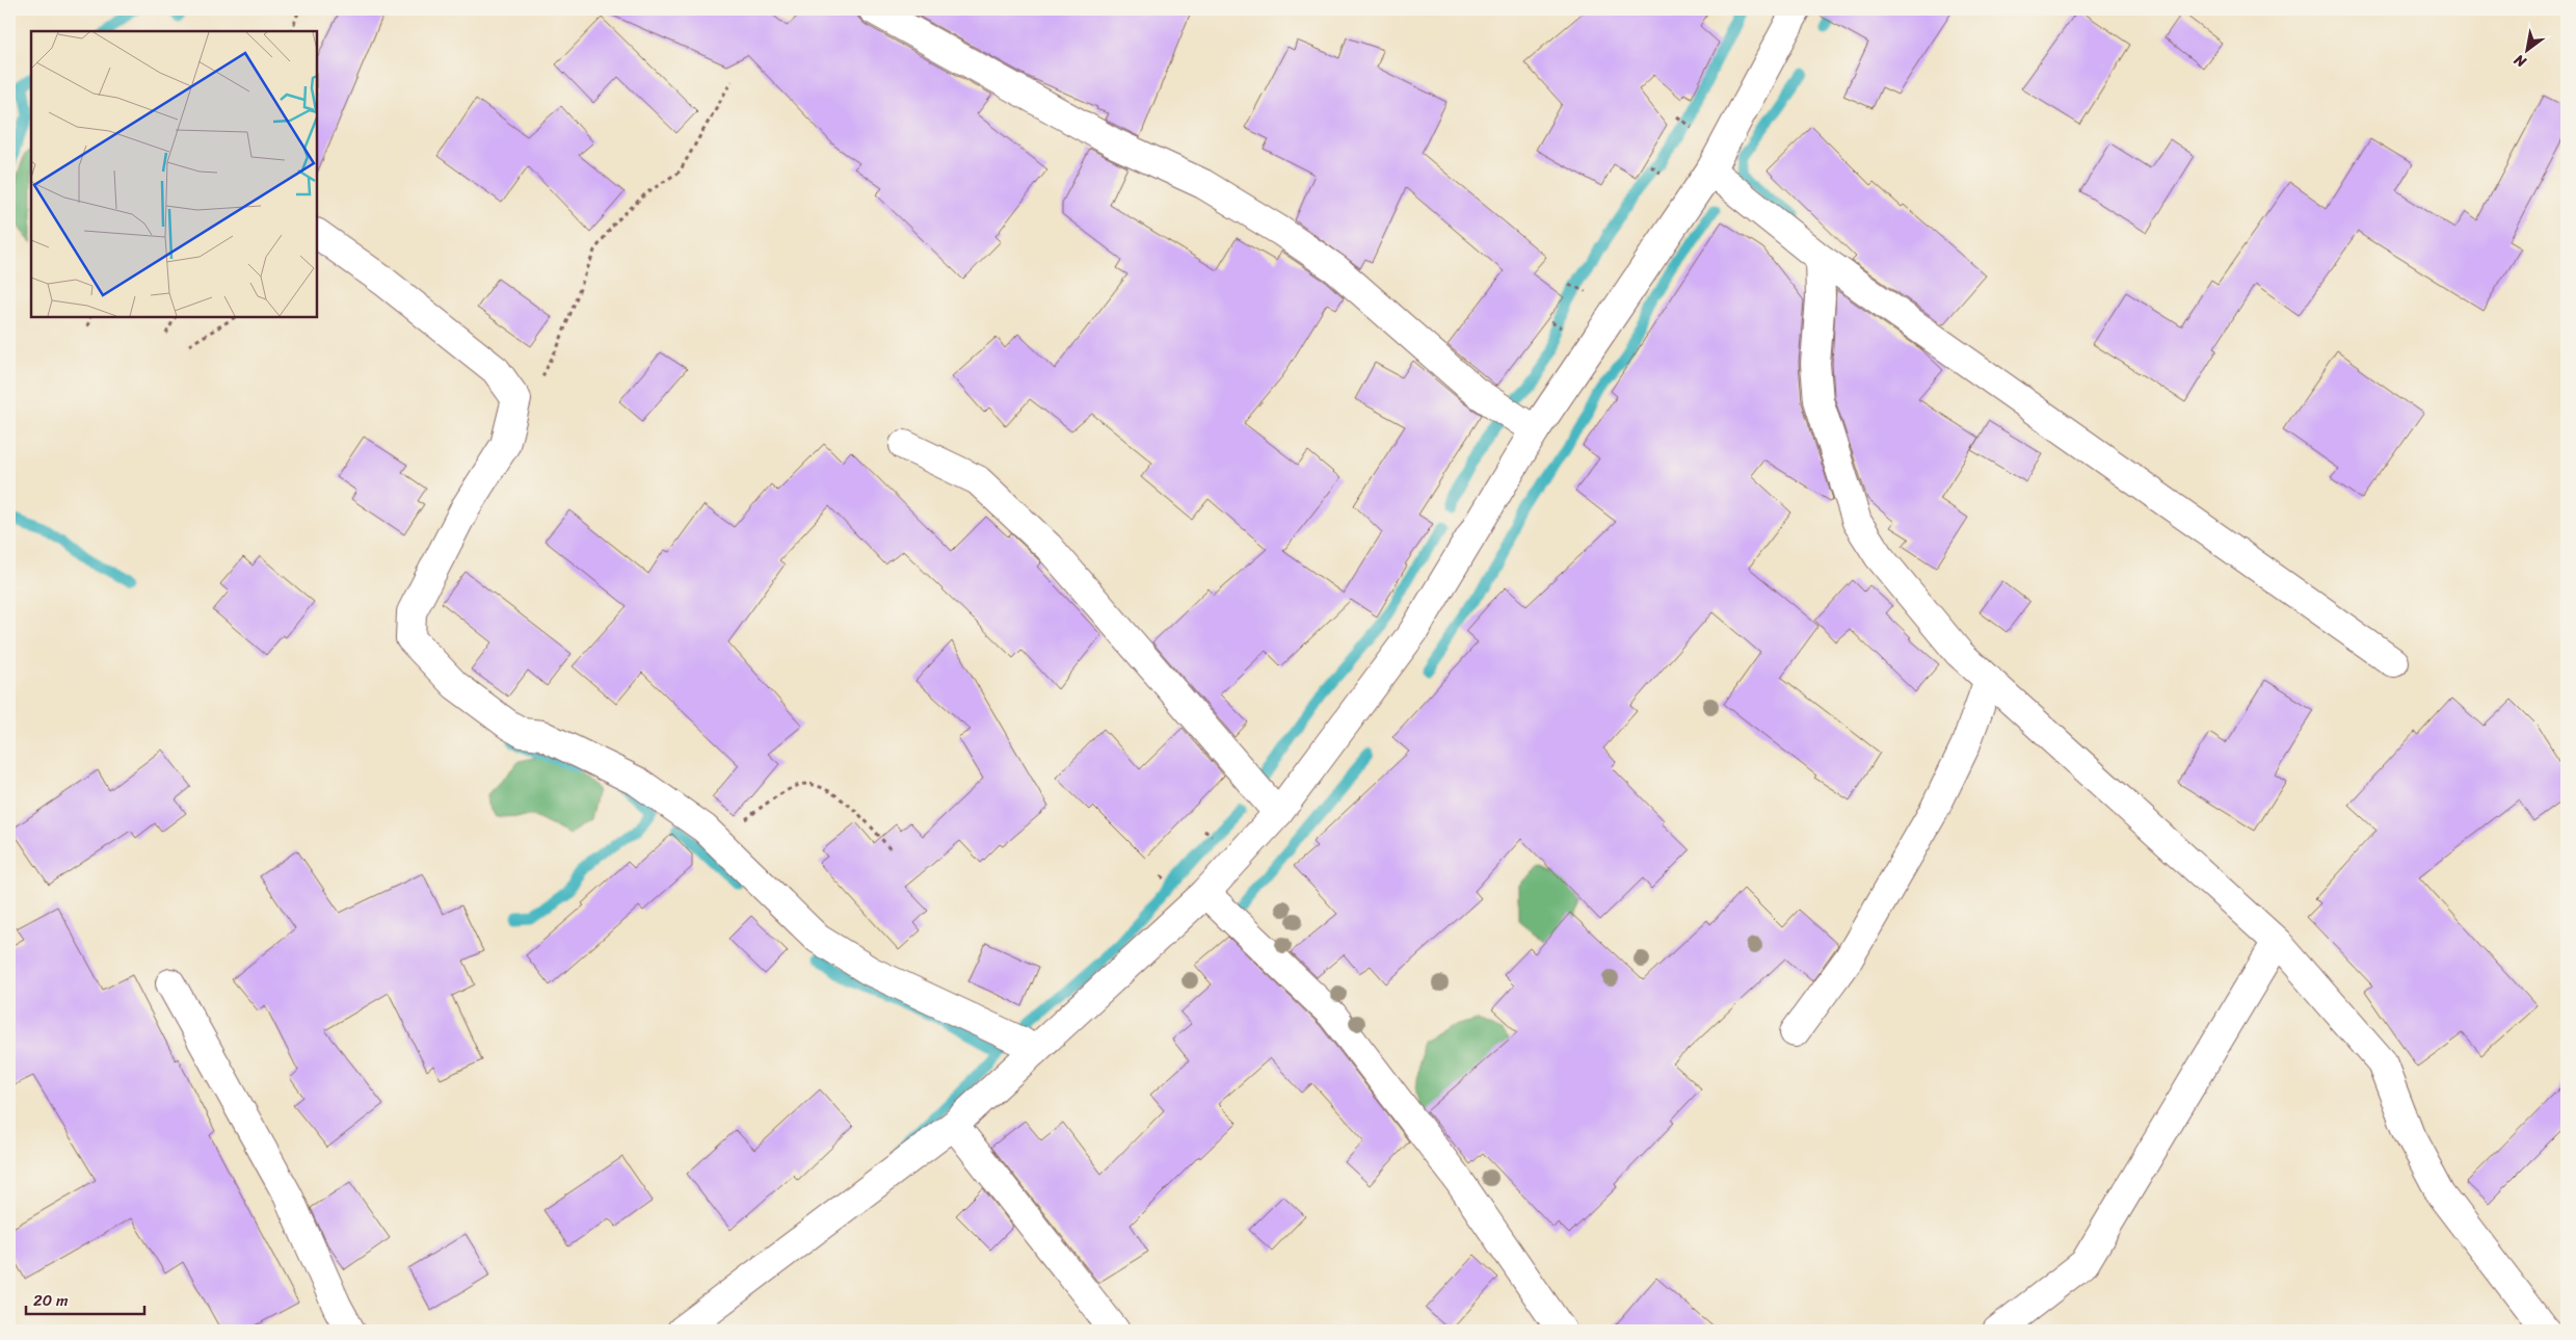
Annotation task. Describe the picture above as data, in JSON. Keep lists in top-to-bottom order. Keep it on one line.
{"scale_bar":"20 m","north":"bottom left"}
